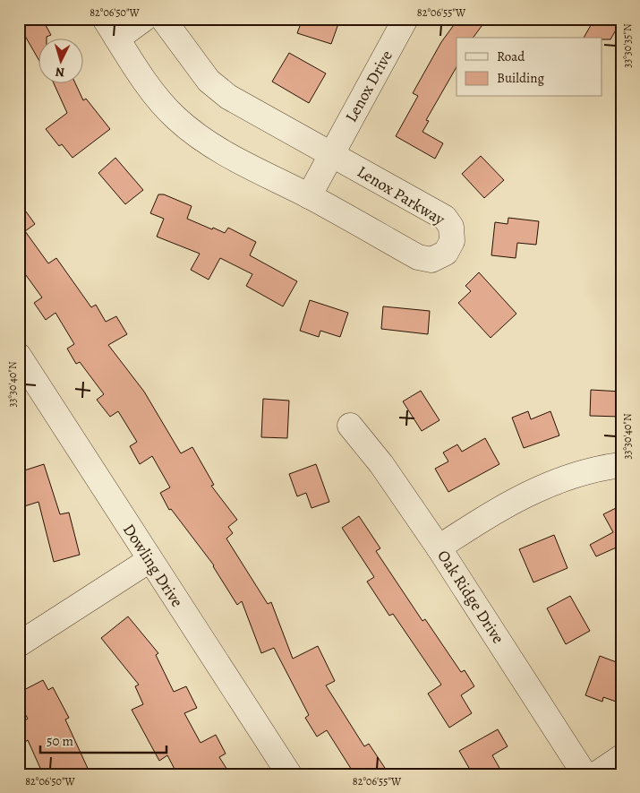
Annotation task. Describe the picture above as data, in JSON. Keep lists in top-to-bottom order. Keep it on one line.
{"streets":{"street":["Lenox Drive","Lenox Parkway","Dowling Drive","Oak Ridge Drive"]},"crossings":[["Lenox Drive","Lenox Parkway"]],"legend":["Road","Building"],"scale_bar":"50 m","north":"bottom","coordinates":["82°06'50\"W","82°06'55\"W","33°30'35\"N","33°30'40\"N"]}
